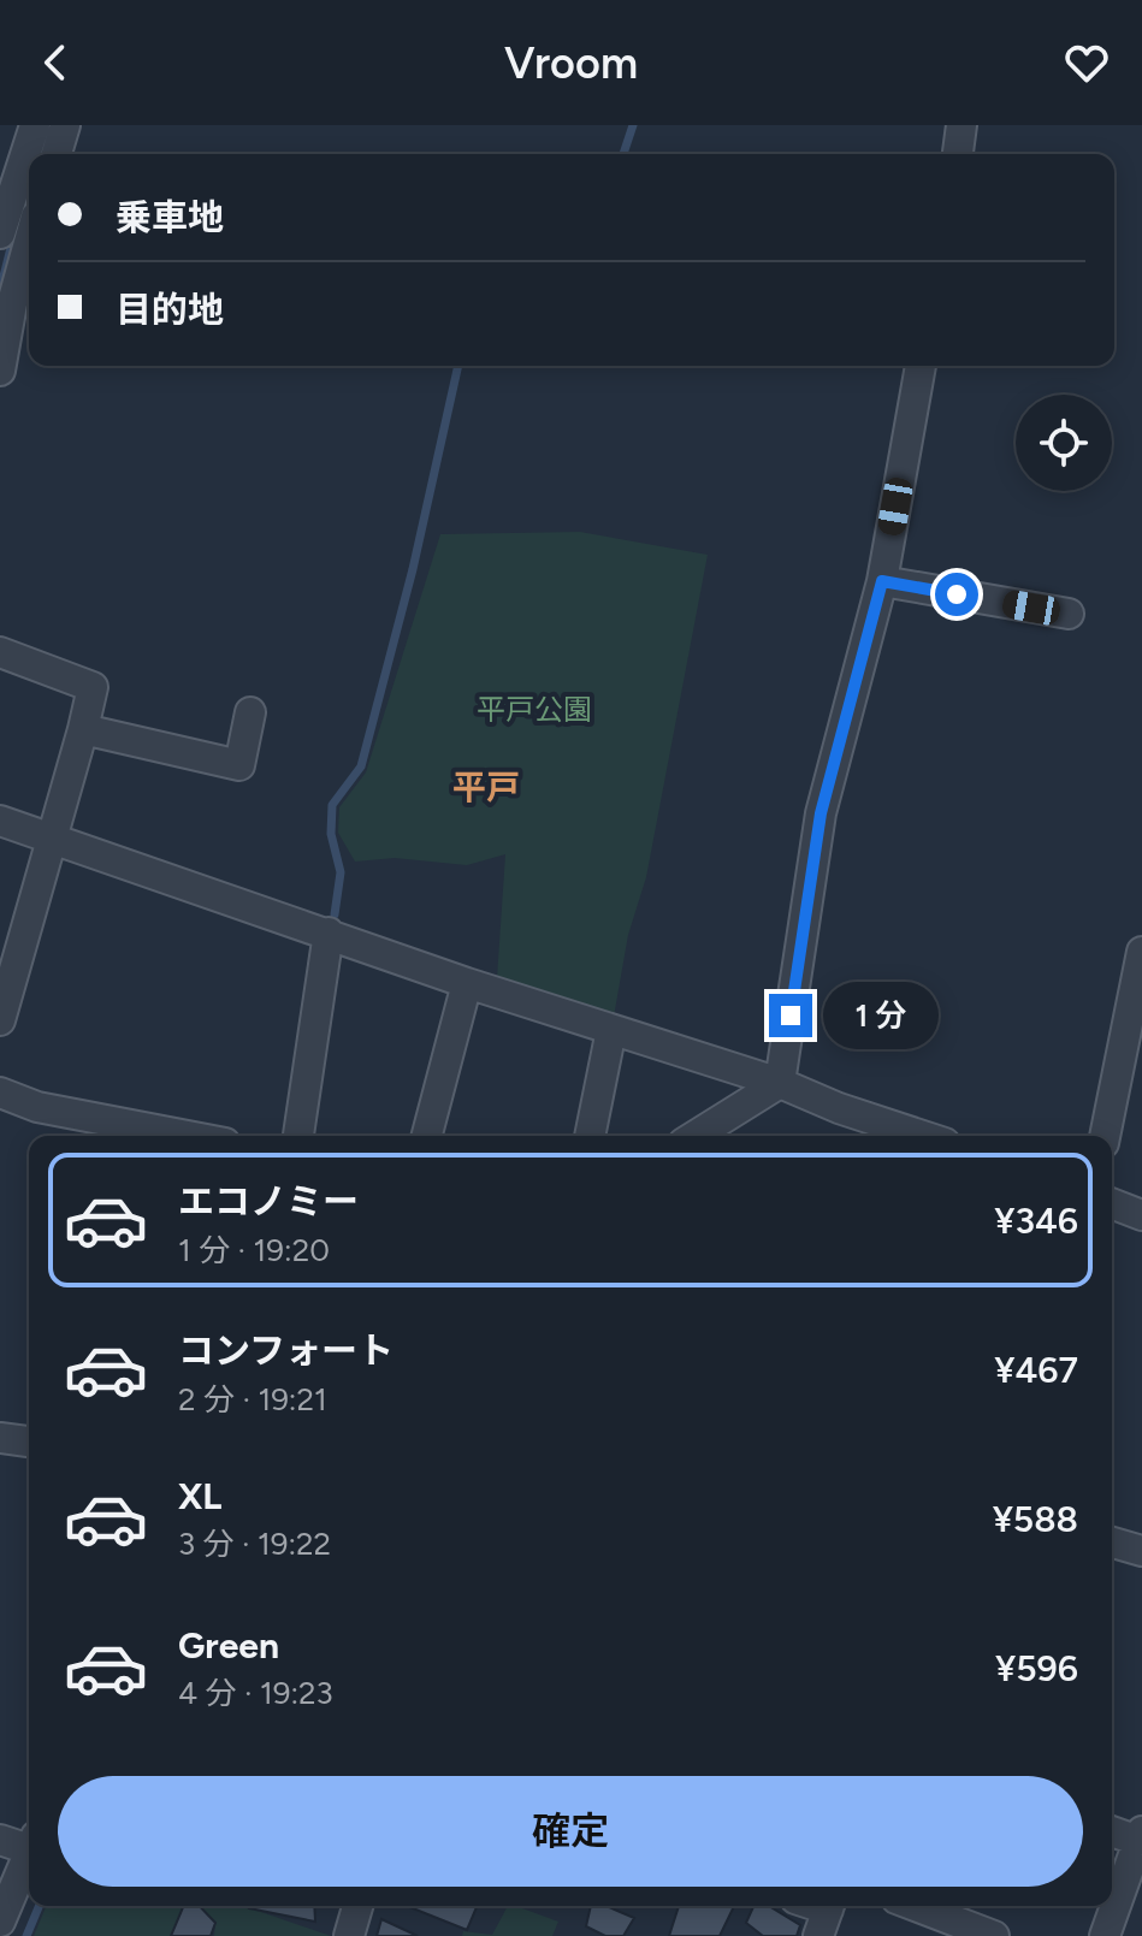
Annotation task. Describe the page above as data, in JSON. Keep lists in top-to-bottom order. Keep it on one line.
{"districts":["平戸"],"parks":["平戸公園"],"page":{"header":"Vroom","banner":["乗車地","目的地"],"bubble":"1 分","list":[{"name":"エコノミー","note":"1 分 · 19:20","value":"¥346"},{"name":"コンフォート","note":"2 分 · 19:21","value":"¥467"},{"name":"XL","note":"3 分 · 19:22","value":"¥588"},{"name":"Green","note":"4 分 · 19:23","value":"¥596"}],"buttons":"確定"}}
